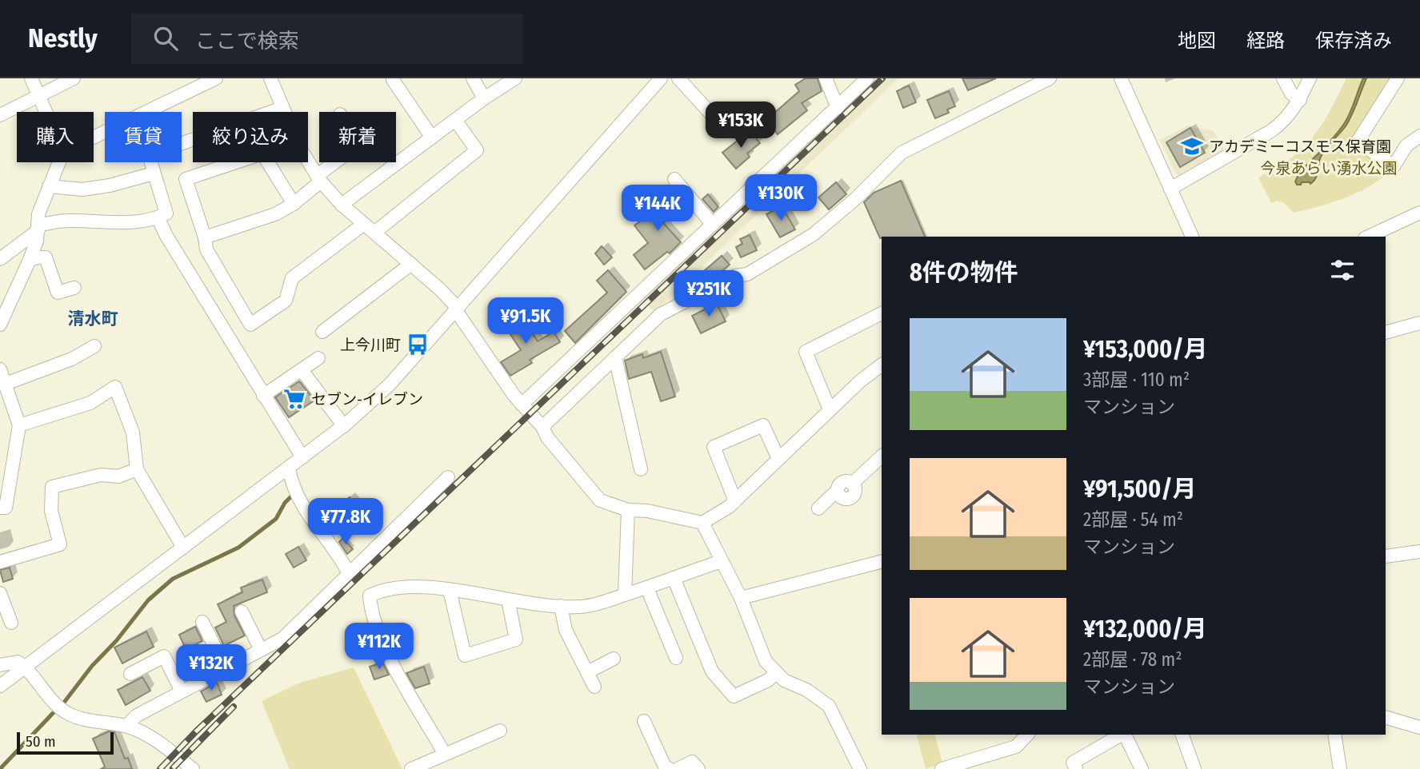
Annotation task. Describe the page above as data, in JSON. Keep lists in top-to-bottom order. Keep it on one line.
{"districts":["清水町"],"parks":["今泉あらい湧水公園"],"places":{"school or university":["アカデミーコスモス保育園"],"bus stop":["上今川町"],"supermarket":["セブン-イレブン"]},"scale_bar":"50 m","page":{"header":"Nestly","search":"ここで検索","nav":["地図","経路","保存済み"],"price":["¥153K","¥130K","¥144K","¥251K","¥91.5K","¥77.8K","¥112K","¥132K"],"chip":["購入","賃貸","絞り込み","新着"],"heading":"8件の物件","list":[{"name":"¥153,000/月","note":"3部屋 · 110 m² · マンション"},{"name":"¥91,500/月","note":"2部屋 · 54 m² · マンション"},{"name":"¥132,000/月","note":"2部屋 · 78 m² · マンション"}],"scale":"50 m"}}
